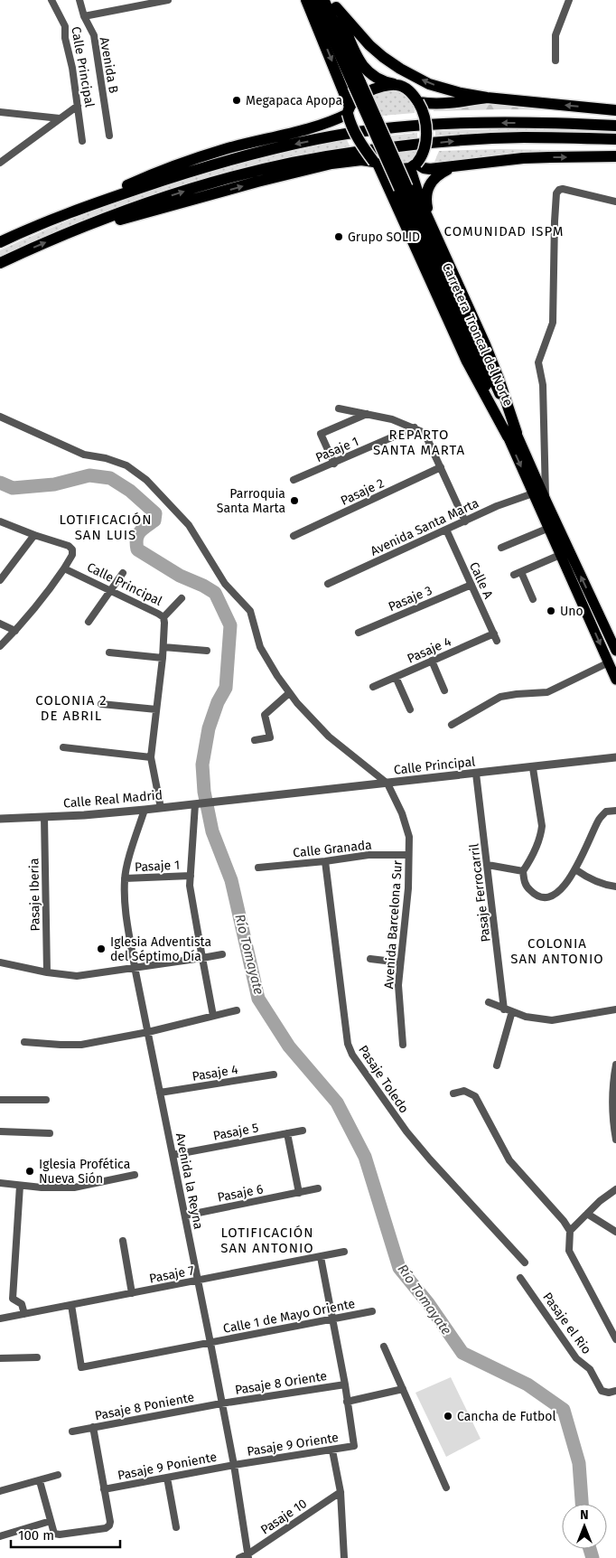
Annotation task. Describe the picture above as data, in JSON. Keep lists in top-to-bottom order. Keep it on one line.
{"streets":{"main road":["Carretera Troncal del Norte"],"street":["Avenida B","Calle Principal","Pasaje 1","Pasaje 2","Avenida Santa Marta","Calle A","Pasaje 3","Pasaje 4","Calle Real Madrid","Calle Granada","Pasaje Ferrocarril","Pasaje Iberia","Avenida Barcelona Sur","Pasaje Toledo","Pasaje 5","Avenida la Reyna","Pasaje 6","Pasaje 7","Calle 1 de Mayo Oriente","Pasaje el Rio","Pasaje 8 Oriente","Pasaje 8 Poniente","Pasaje 9 Oriente","Pasaje 9 Poniente","Pasaje 10"]},"crossings":[["Calle Principal","Calle Real Madrid"],["Calle Principal","Pasaje Ferrocarril"],["Calle Principal","Avenida Barcelona Sur"],["Carretera Troncal del Norte","Avenida Santa Marta"],["Pasaje 1","Avenida la Reyna"],["Avenida Santa Marta","Calle A"],["Calle A","Pasaje 3"],["Calle A","Pasaje 4"],["Pasaje 4","Avenida la Reyna"],["Calle Real Madrid","Pasaje Iberia"],["Calle Real Madrid","Avenida la Reyna"],["Calle Granada","Avenida Barcelona Sur"],["Calle Granada","Pasaje Toledo"],["Pasaje 5","Avenida la Reyna"],["Avenida la Reyna","Pasaje 6"],["Avenida la Reyna","Pasaje 7"],["Avenida la Reyna","Calle 1 de Mayo Oriente"],["Avenida la Reyna","Pasaje 8 Oriente"],["Avenida la Reyna","Pasaje 8 Poniente"],["Avenida la Reyna","Pasaje 9 Oriente"],["Avenida la Reyna","Pasaje 9 Poniente"],["Avenida la Reyna","Pasaje 10"],["Pasaje 7","Calle 1 de Mayo Oriente"],["Pasaje 8 Oriente","Pasaje 8 Poniente"],["Pasaje 9 Oriente","Pasaje 9 Poniente"]],"districts":["COMUNIDAD ISPM","REPARTO SANTA MARTA","LOTIFICACIÓN SAN LUIS","COLONIA 2 DE ABRIL","COLONIA SAN ANTONIO","LOTIFICACIÓN SAN ANTONIO"],"water":["Río Tomayate"],"places":["Megapaca Apopa","Grupo SOLID","Parroquia Santa Marta","Uno","Iglesia Adventista del Séptimo Día","Iglesia Profética Nueva Sión","Cancha de Futbol"],"scale_bar":"100 m","north":"top"}
